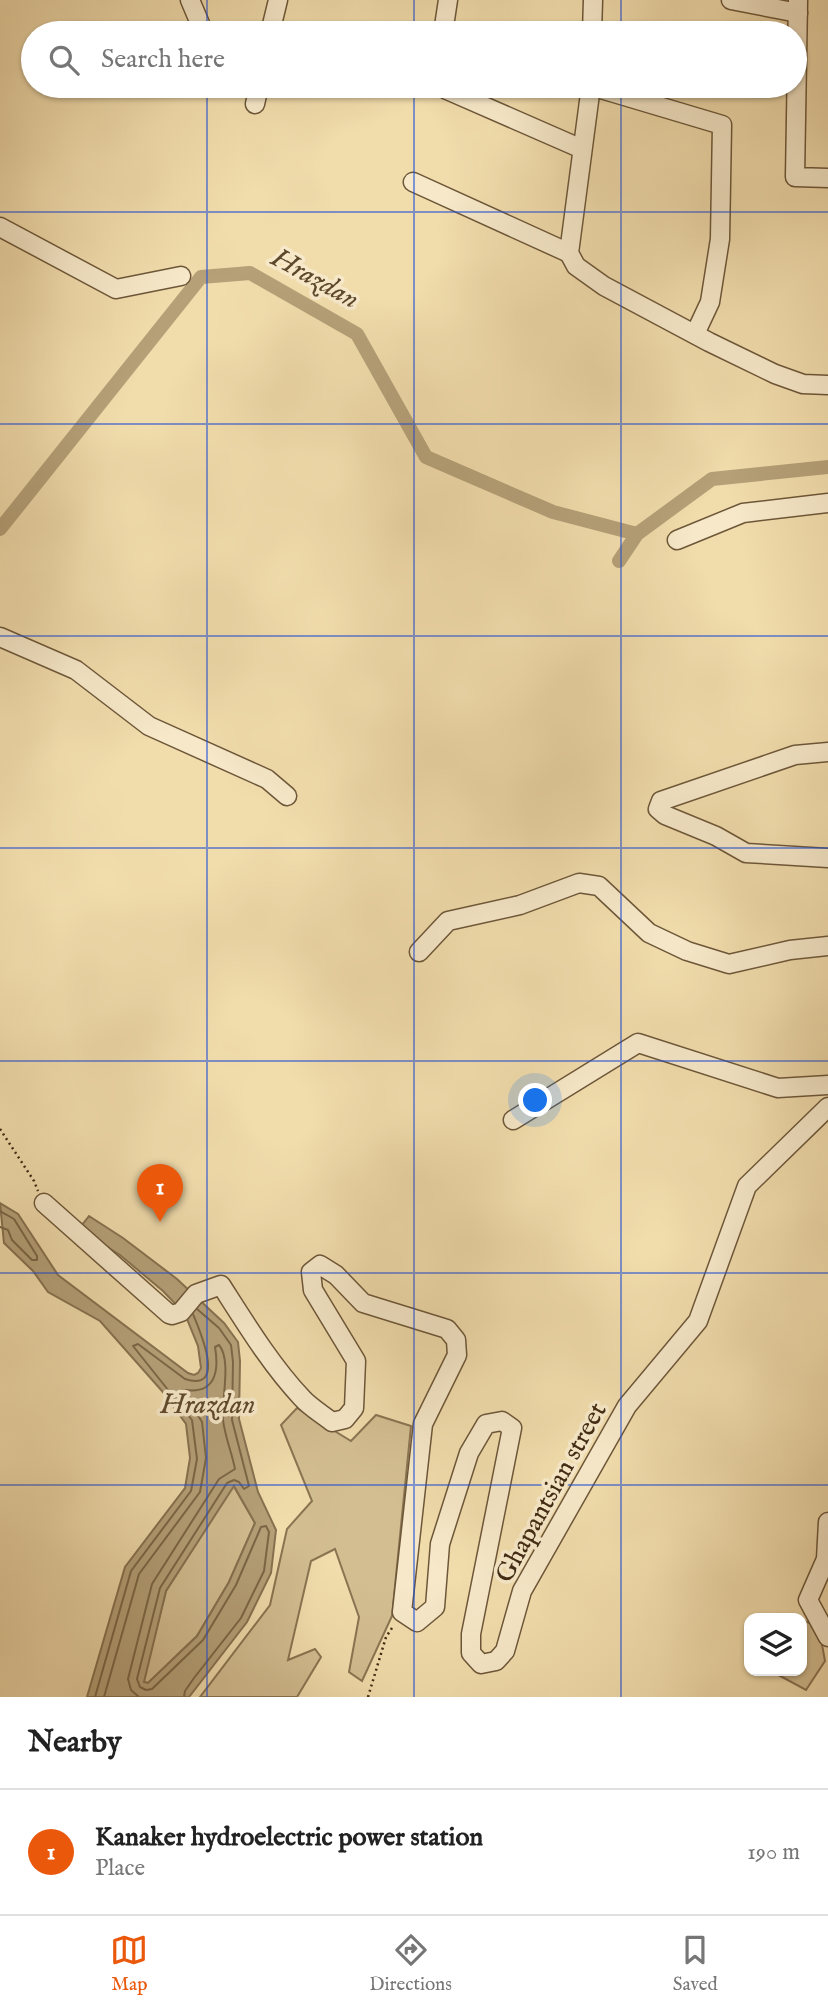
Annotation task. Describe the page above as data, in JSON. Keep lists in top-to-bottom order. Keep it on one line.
{"streets":{"street":["Ghapantsian street"]},"water":["Hrazdan"],"page":{"search":"Search here","pins":"1","heading":"Nearby","list":[{"mark":"1","name":"Kanaker hydroelectric power station","note":"Place","value":"190 m"}],"nav":["Map","Directions","Saved"]}}
